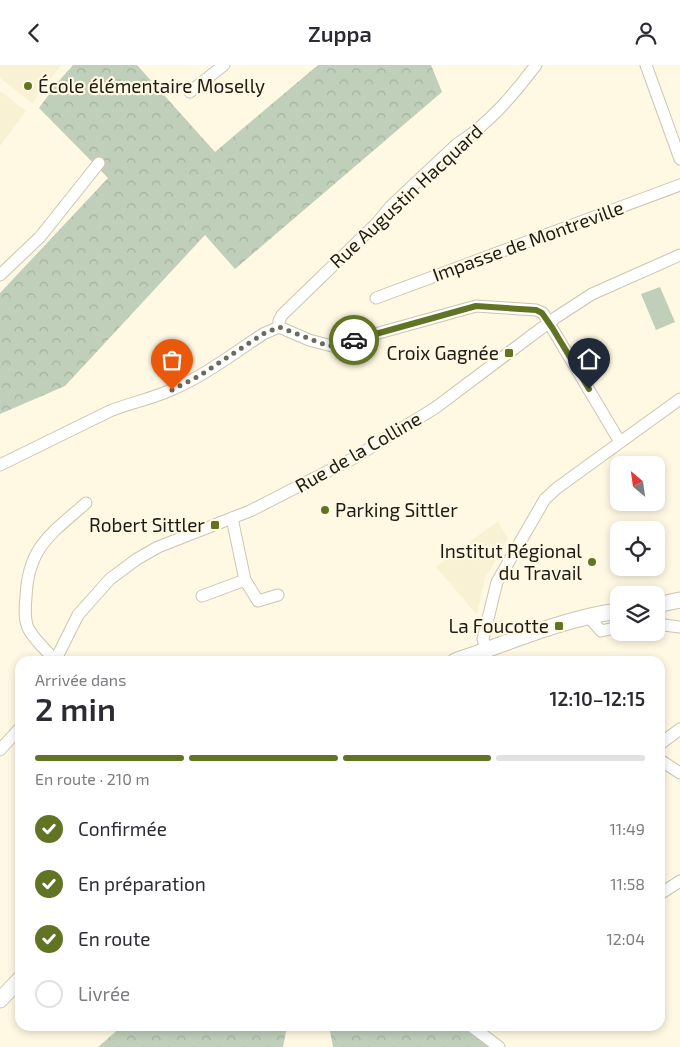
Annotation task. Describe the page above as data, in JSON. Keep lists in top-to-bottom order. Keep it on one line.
{"streets":{"street":["Rue Augustin Hacquard","Impasse de Montreville","Rue de la Colline"]},"places":{"other":["École élémentaire Moselly","Parking Sittler","Institut Régional du Travail"],"transit":["Croix Gagnée","Robert Sittler","La Foucotte"]},"north":"top left","page":{"header":"Zuppa","heading":["2 min","Arrivée dans","12:10–12:15"],"bar":"En route · 210 m","list":[["Confirmée","11:49"],["En préparation","11:58"],["En route","12:04"],"Livrée"]}}
